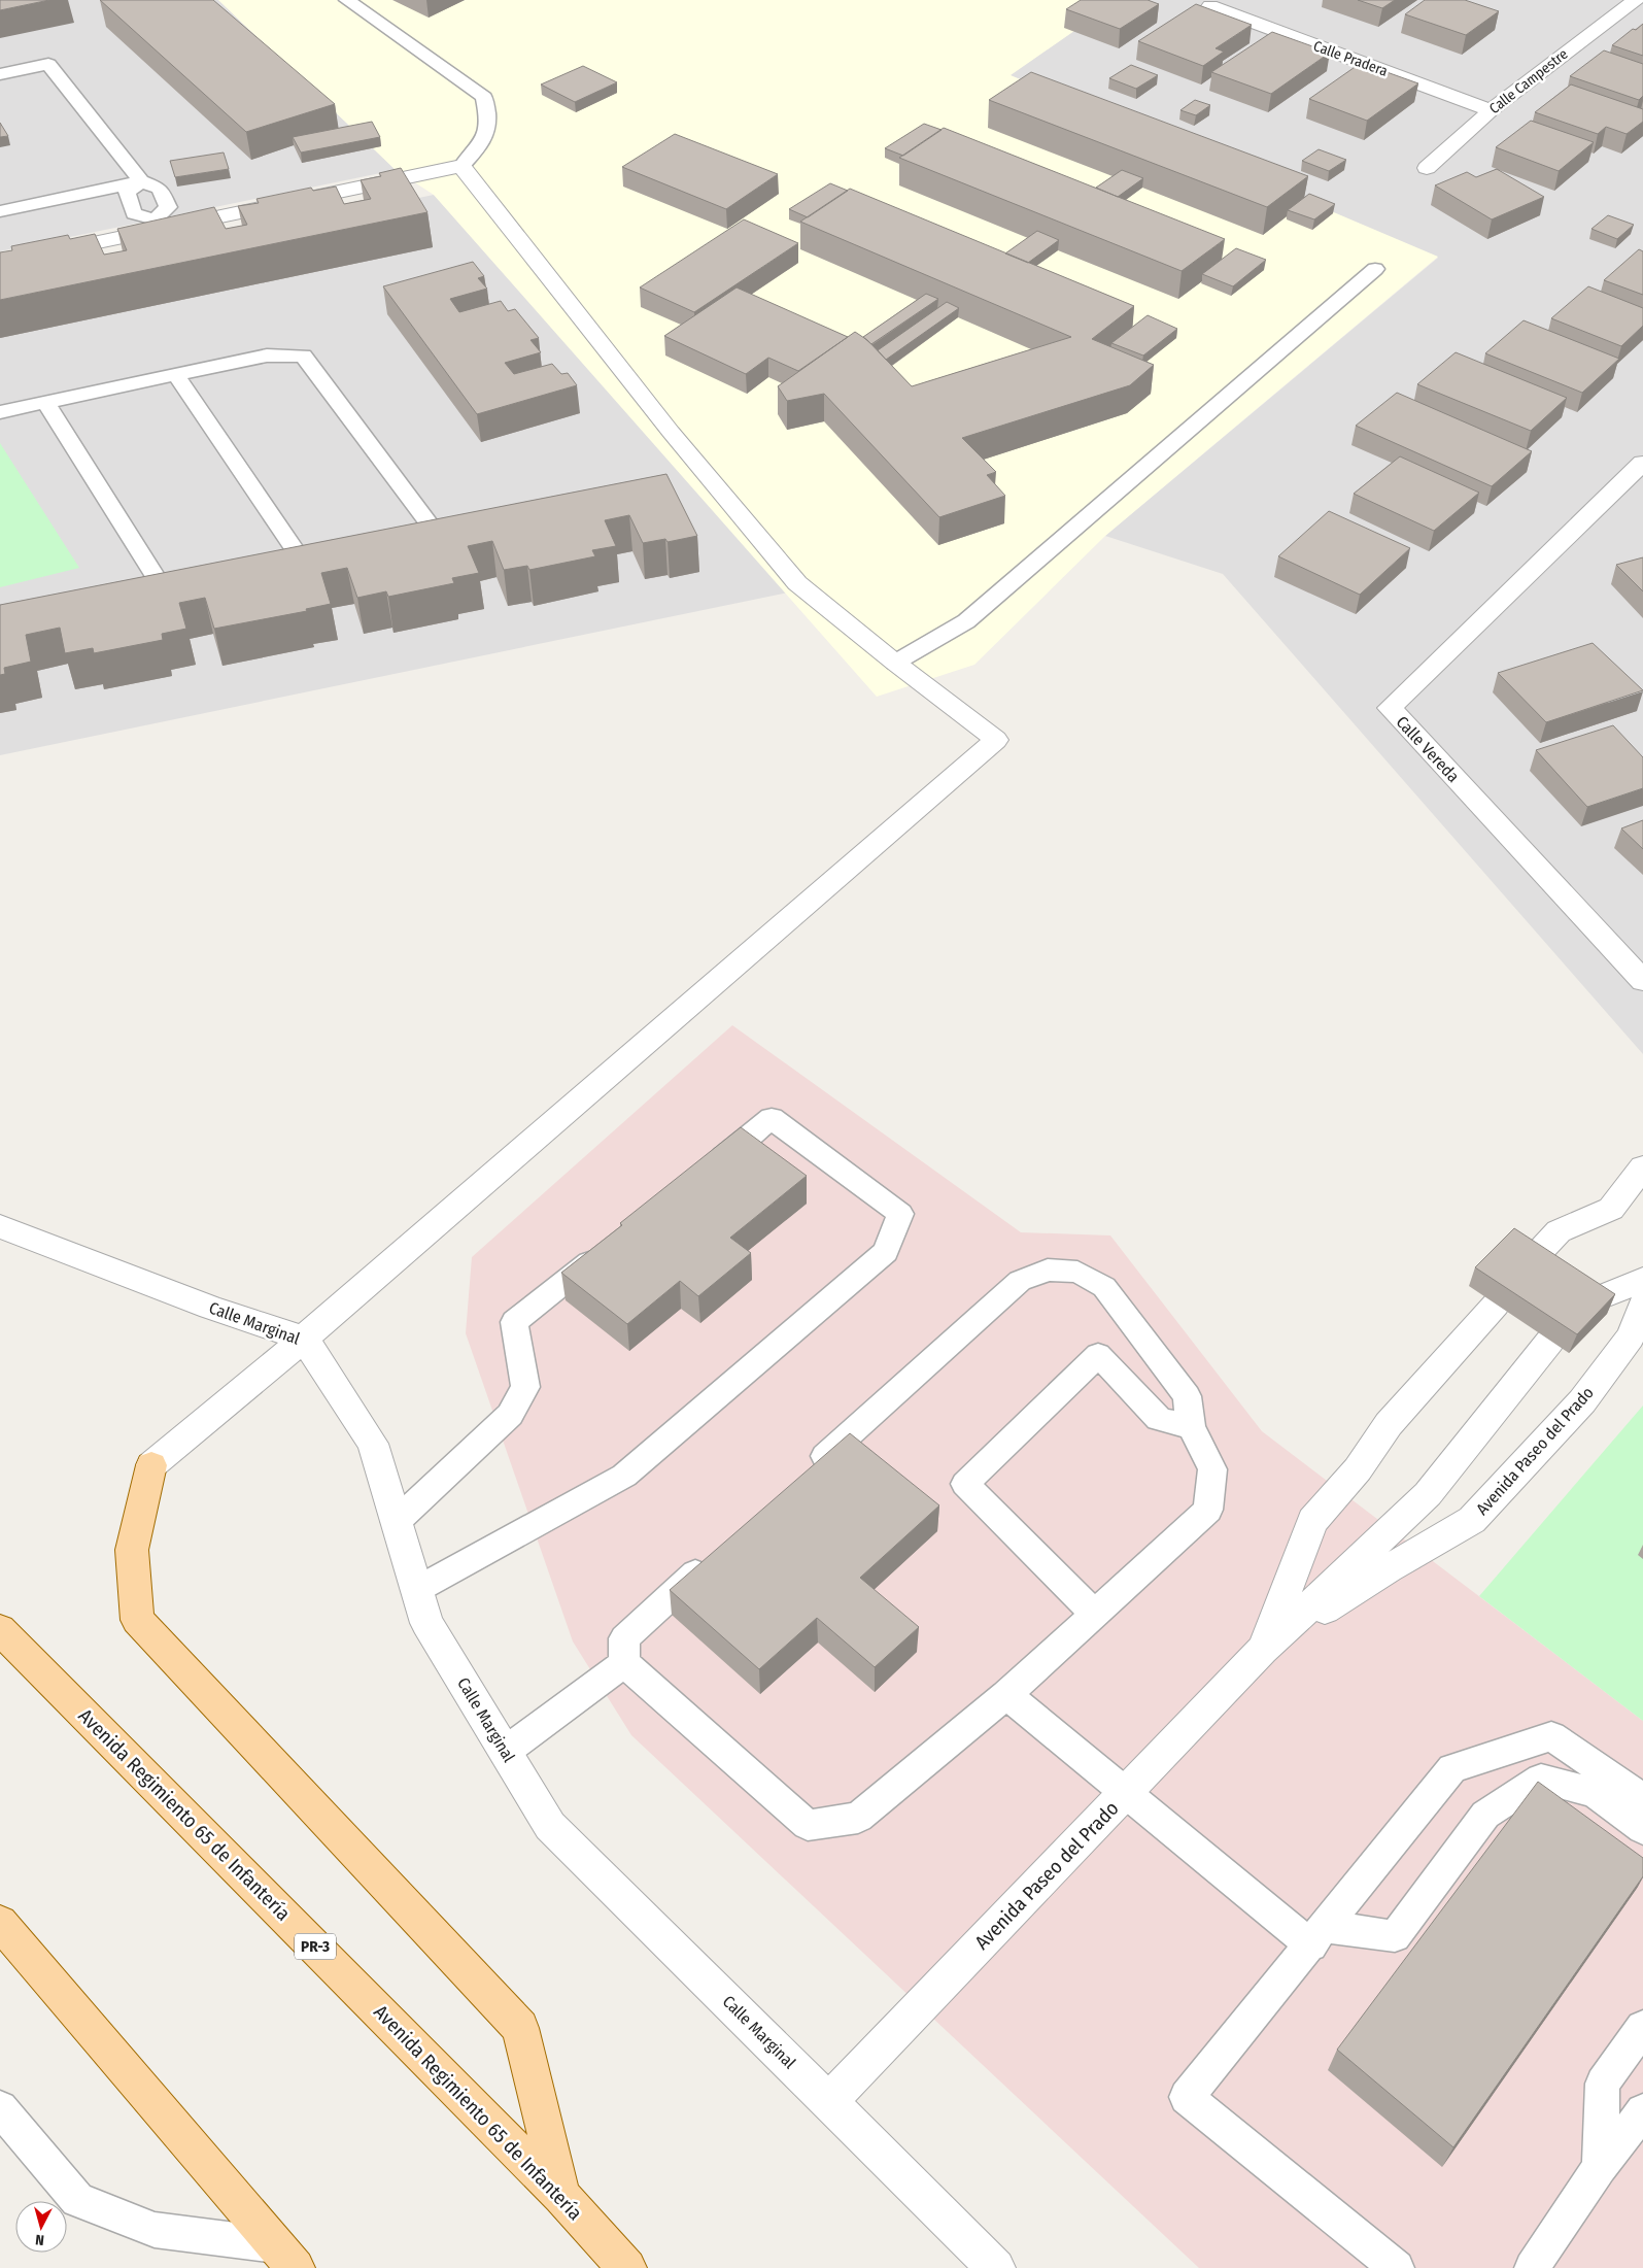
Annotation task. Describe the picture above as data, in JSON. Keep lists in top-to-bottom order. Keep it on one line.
{"streets":{"main road":["Avenida Regimiento 65 de Infantería","PR-3"],"street":["Calle Pradera","Calle Campestre","Calle Vereda","Calle Marginal","Avenida Paseo del Prado"]},"crossings":[["Calle Pradera","Calle Campestre"],["Calle Marginal","Avenida Paseo del Prado"]],"north":"bottom"}
